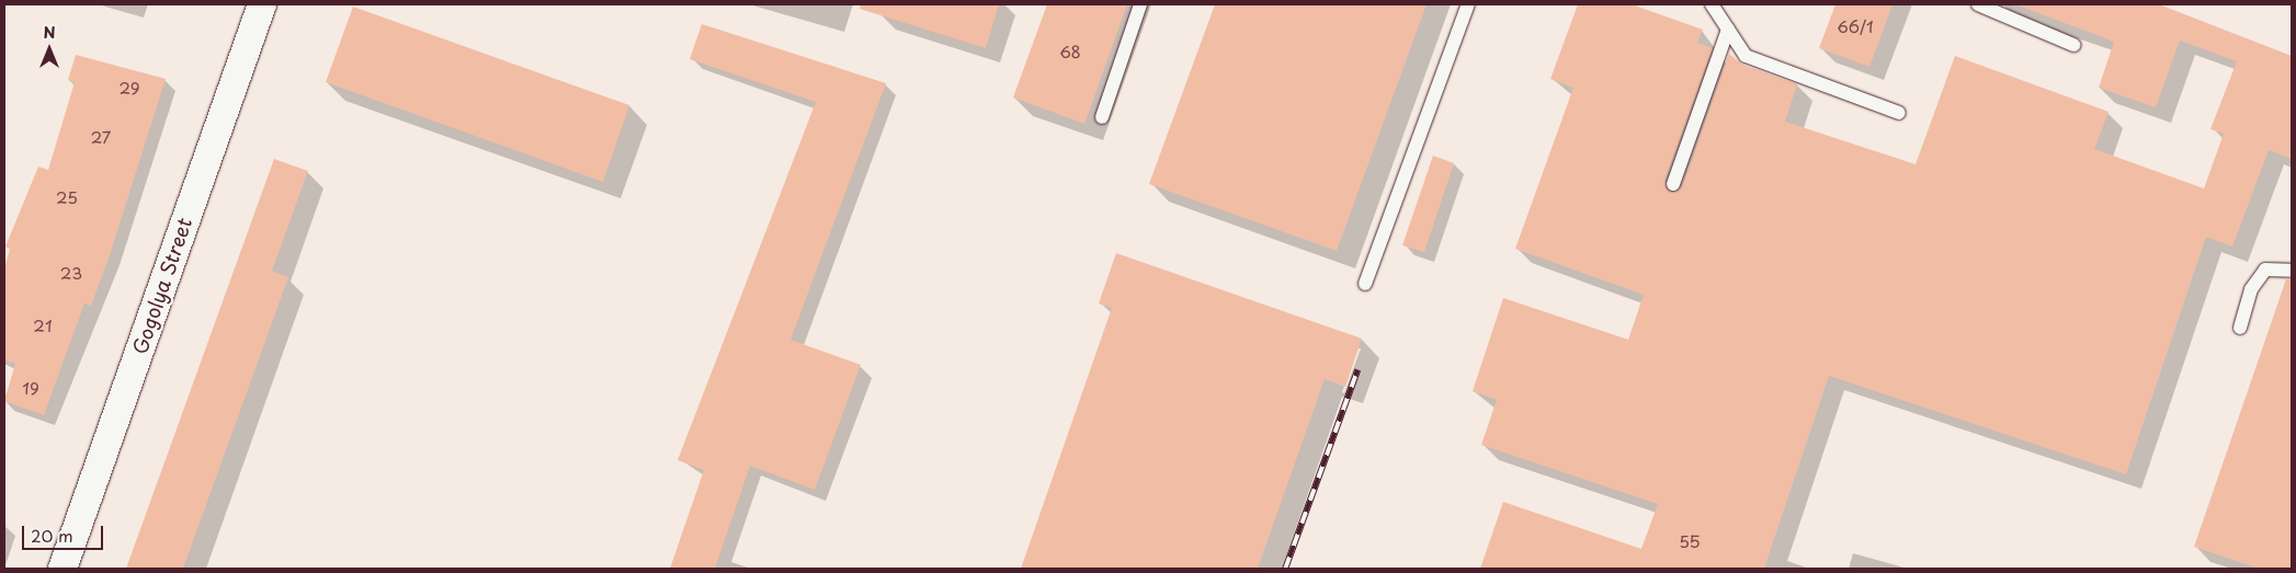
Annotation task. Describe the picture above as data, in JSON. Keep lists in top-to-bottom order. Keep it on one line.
{"streets":{"street":["Gogolya Street"]},"house_numbers":["66/1","68","29","27","25","23","21","19","55"],"scale_bar":"20 m","north":"top"}
